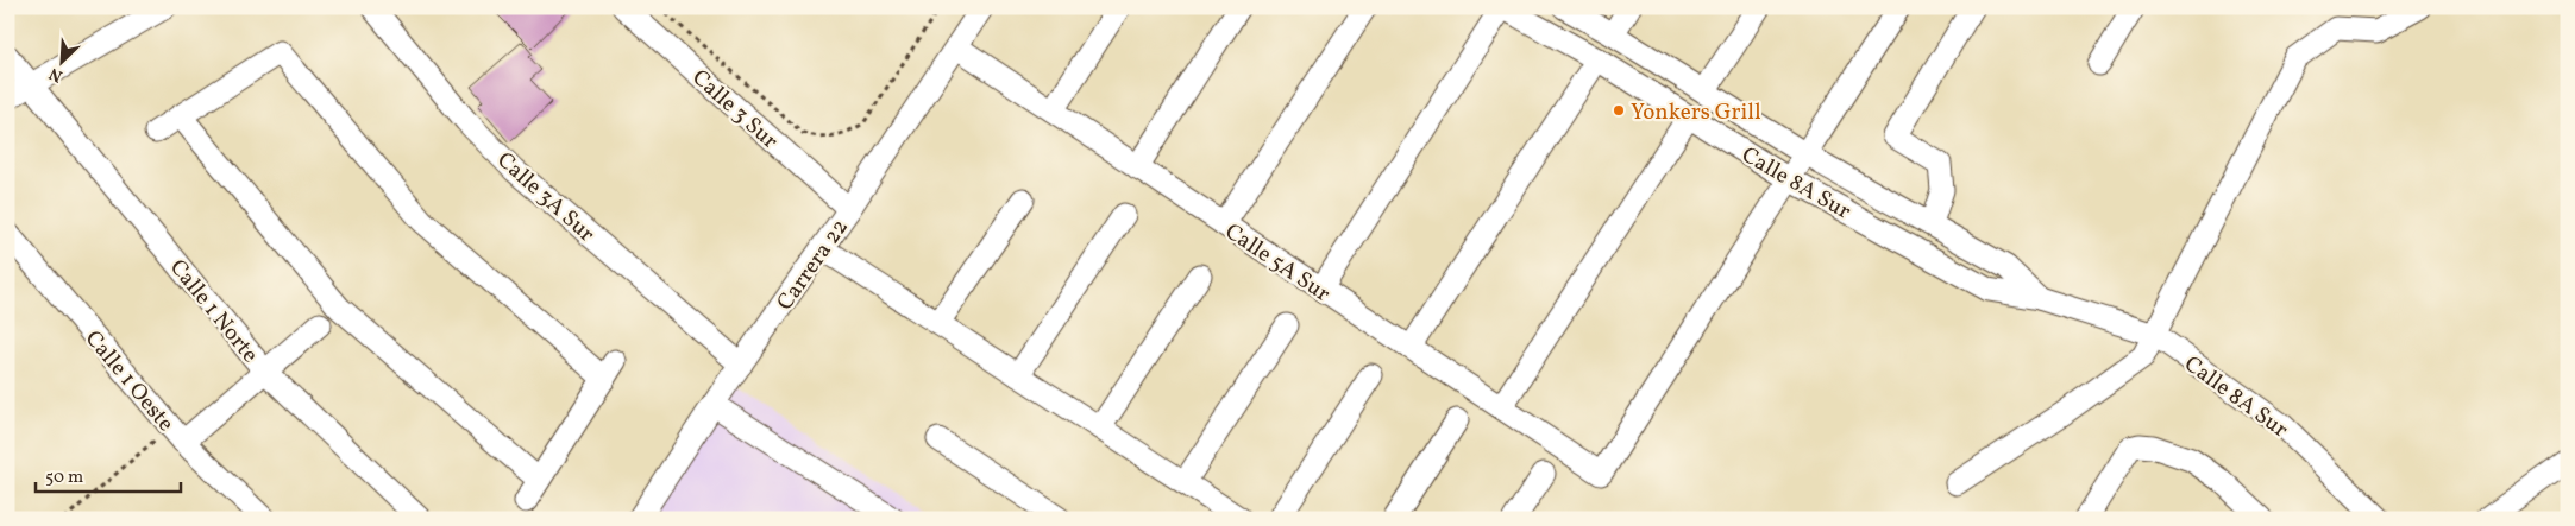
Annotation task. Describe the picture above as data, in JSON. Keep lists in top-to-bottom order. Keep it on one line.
{"streets":{"street":["Calle 3 Sur","Calle 8A Sur","Calle 3A Sur","Calle 5A Sur","Carrera 22","Calle 1 Norte","Calle 1 Oeste"]},"crossings":[["Calle 3 Sur","Carrera 22"],["Calle 8A Sur","Calle 5A Sur"],["Calle 3A Sur","Carrera 22"],["Calle 5A Sur","Carrera 22"]],"places":["Yonkers Grill"],"scale_bar":"50 m","north":"bottom left"}
